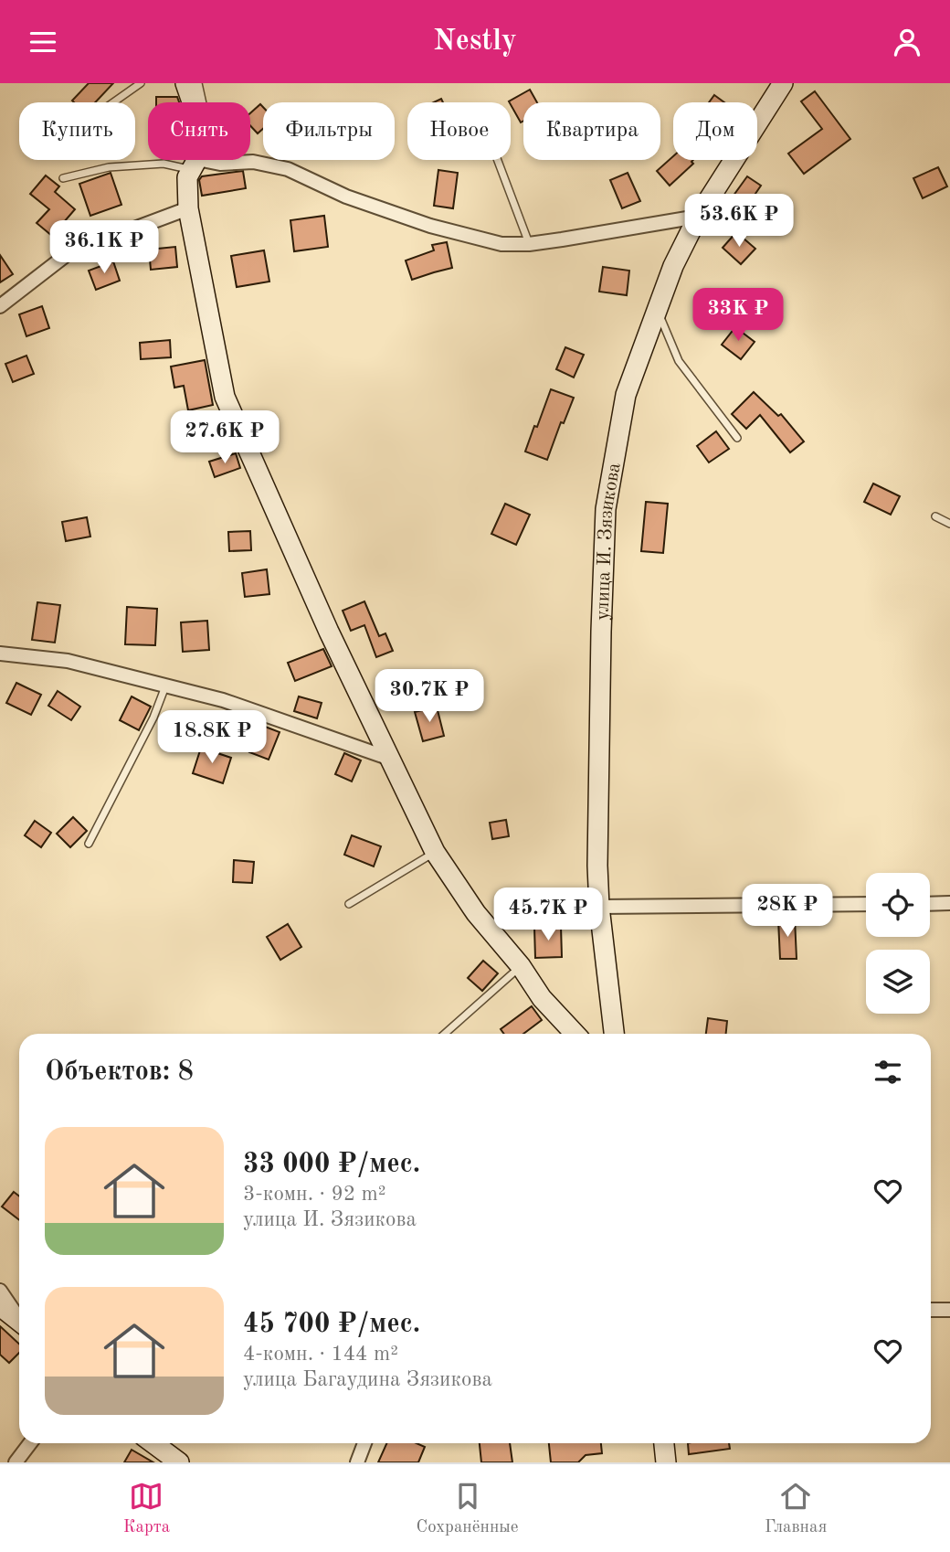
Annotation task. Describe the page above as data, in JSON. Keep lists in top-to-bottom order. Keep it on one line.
{"streets":{"street":["улица И. Зязикова"]},"page":{"header":"Nestly","chip":["Купить","Снять","Фильтры","Новое","Квартира","Дом"],"price":["53.6K ₽","36.1K ₽","33K ₽","27.6K ₽","30.7K ₽","18.8K ₽","28K ₽","45.7K ₽"],"heading":"Объектов: 8","list":[{"name":"33 000 ₽/мес.","note":"3-комн. · 92 m² · улица И. Зязикова"},{"name":"45 700 ₽/мес.","note":"4-комн. · 144 m² · улица Багаудина Зязикова"}],"tabs":["Карта","Сохранённые","Главная"]}}
